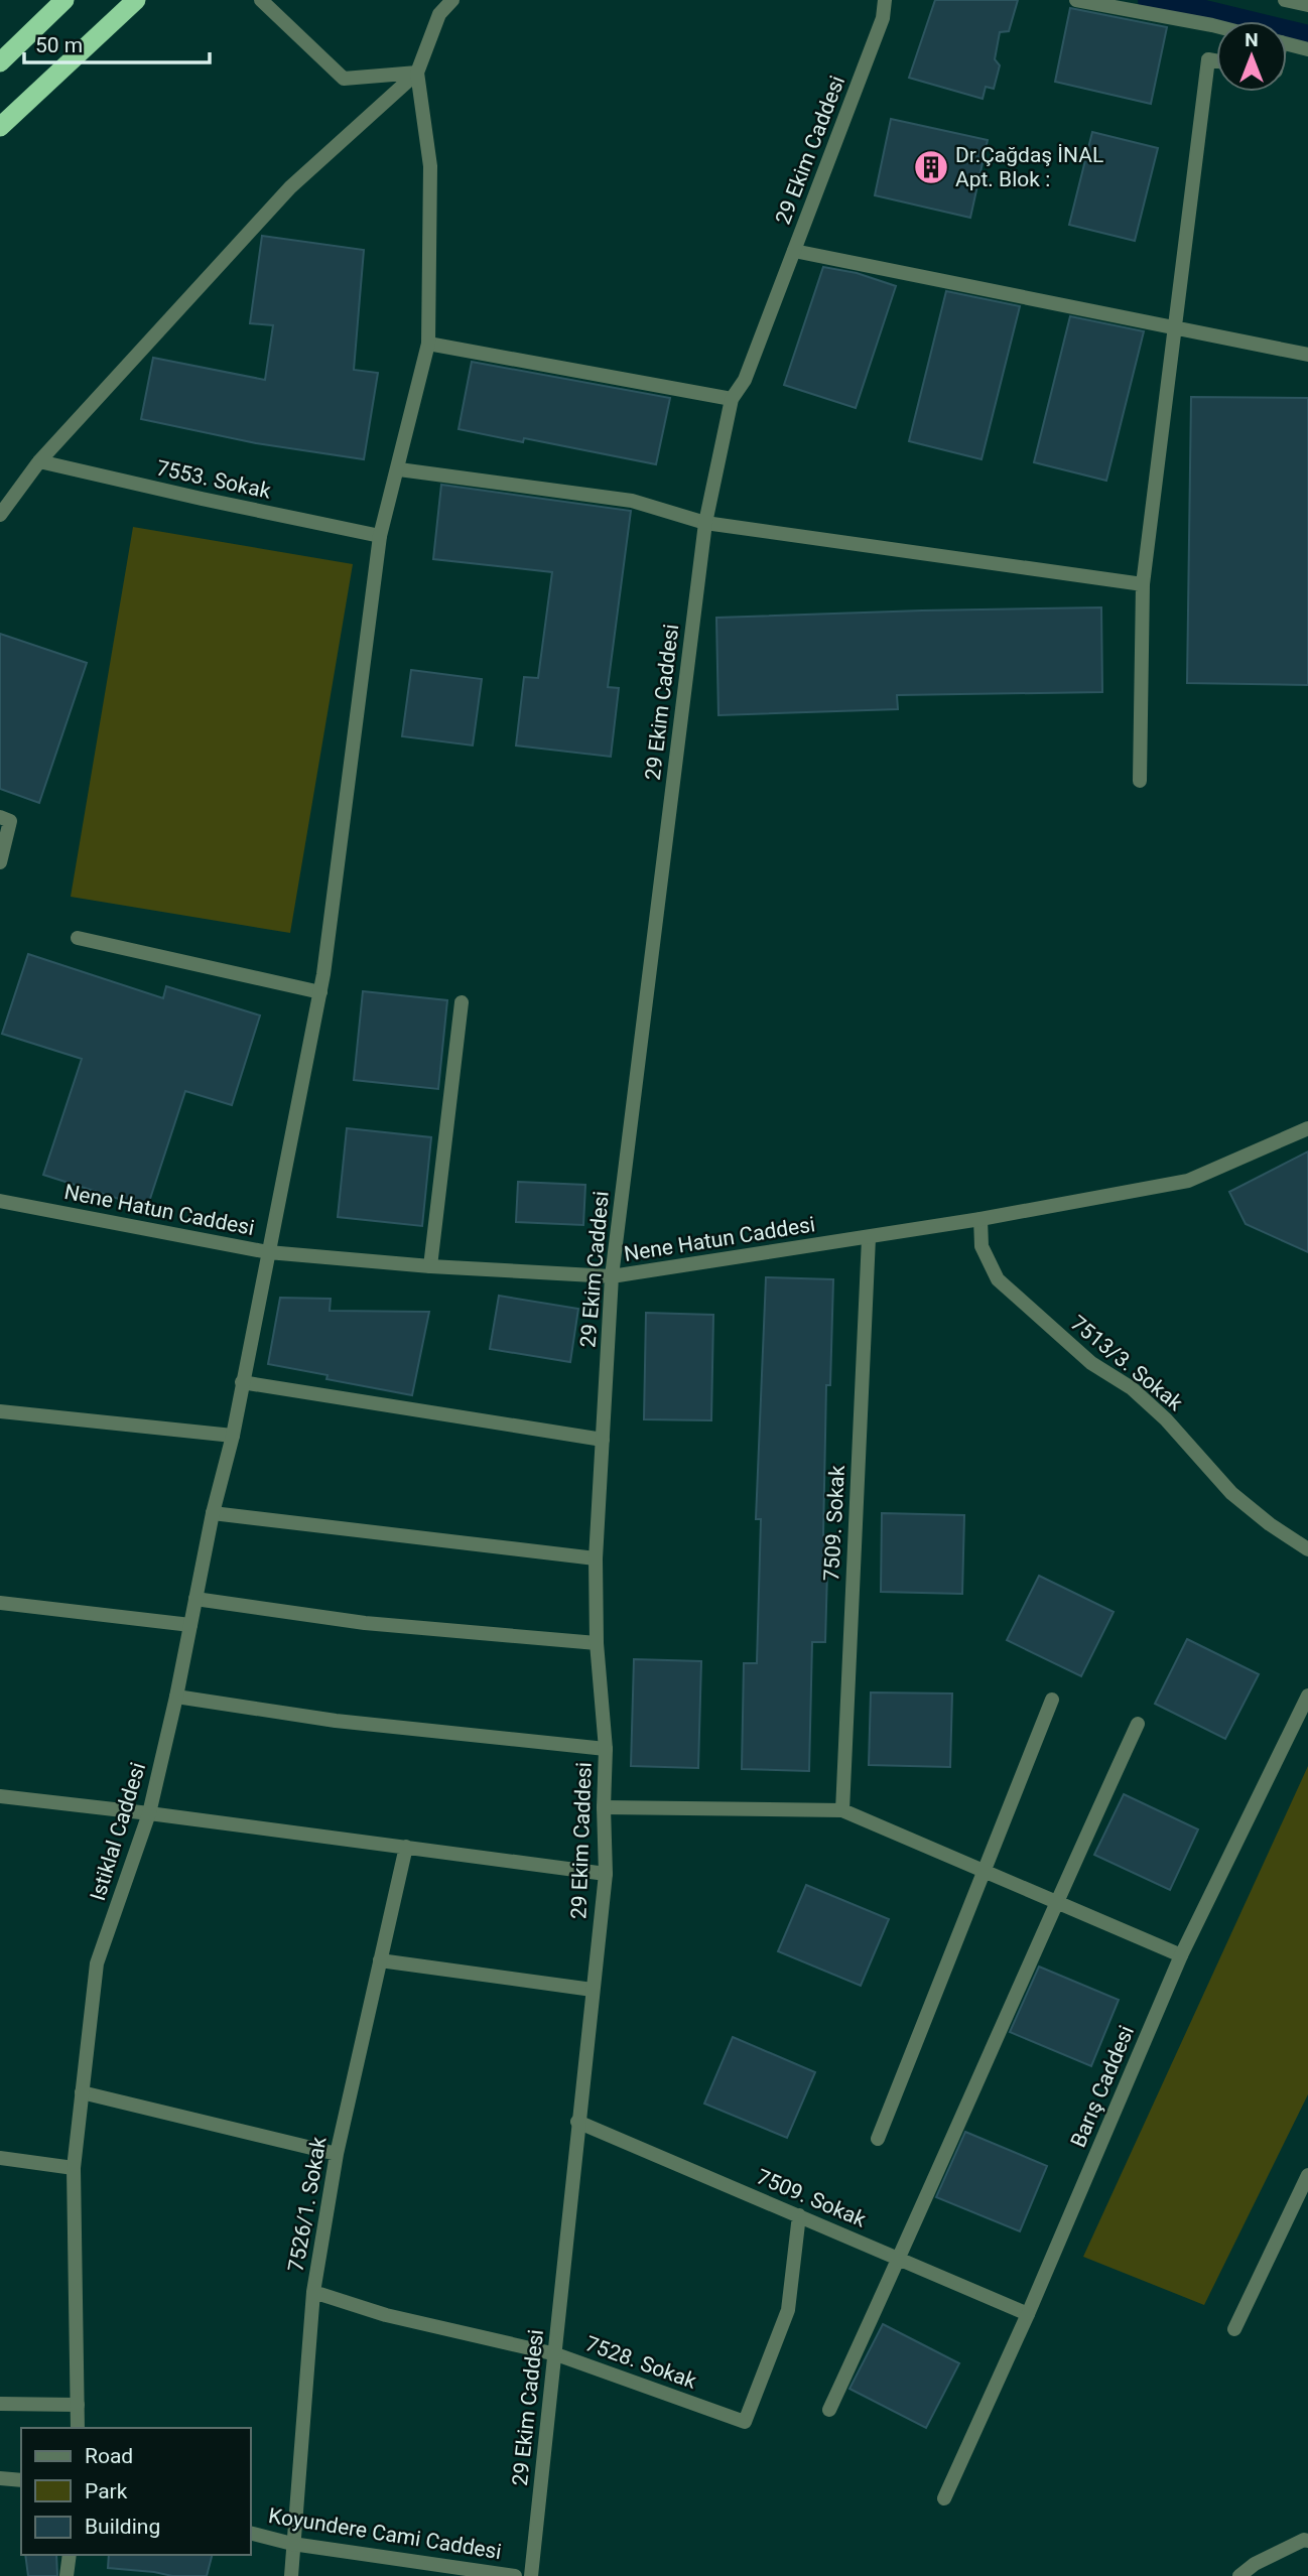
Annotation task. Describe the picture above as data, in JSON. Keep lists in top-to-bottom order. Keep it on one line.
{"streets":{"street":["29 Ekim Caddesi","7553. Sokak","Nene Hatun Caddesi","7513/3. Sokak","7509. Sokak","Istiklal Caddesi","Barış Caddesi","7526/1. Sokak","7528. Sokak","Koyundere Cami Caddesi"]},"crossings":[["29 Ekim Caddesi","Nene Hatun Caddesi"],["29 Ekim Caddesi","7509. Sokak"],["29 Ekim Caddesi","7528. Sokak"],["7553. Sokak","Istiklal Caddesi"],["Nene Hatun Caddesi","7513/3. Sokak"],["Nene Hatun Caddesi","7509. Sokak"],["Nene Hatun Caddesi","Istiklal Caddesi"],["7509. Sokak","Barış Caddesi"],["7509. Sokak","7528. Sokak"],["7526/1. Sokak","7528. Sokak"],["7526/1. Sokak","Koyundere Cami Caddesi"]],"places":{"building":["Dr.Çağdaş İNAL Apt. Blok :"]},"legend":["Road","Park","Building"],"scale_bar":"50 m","north":"top"}
